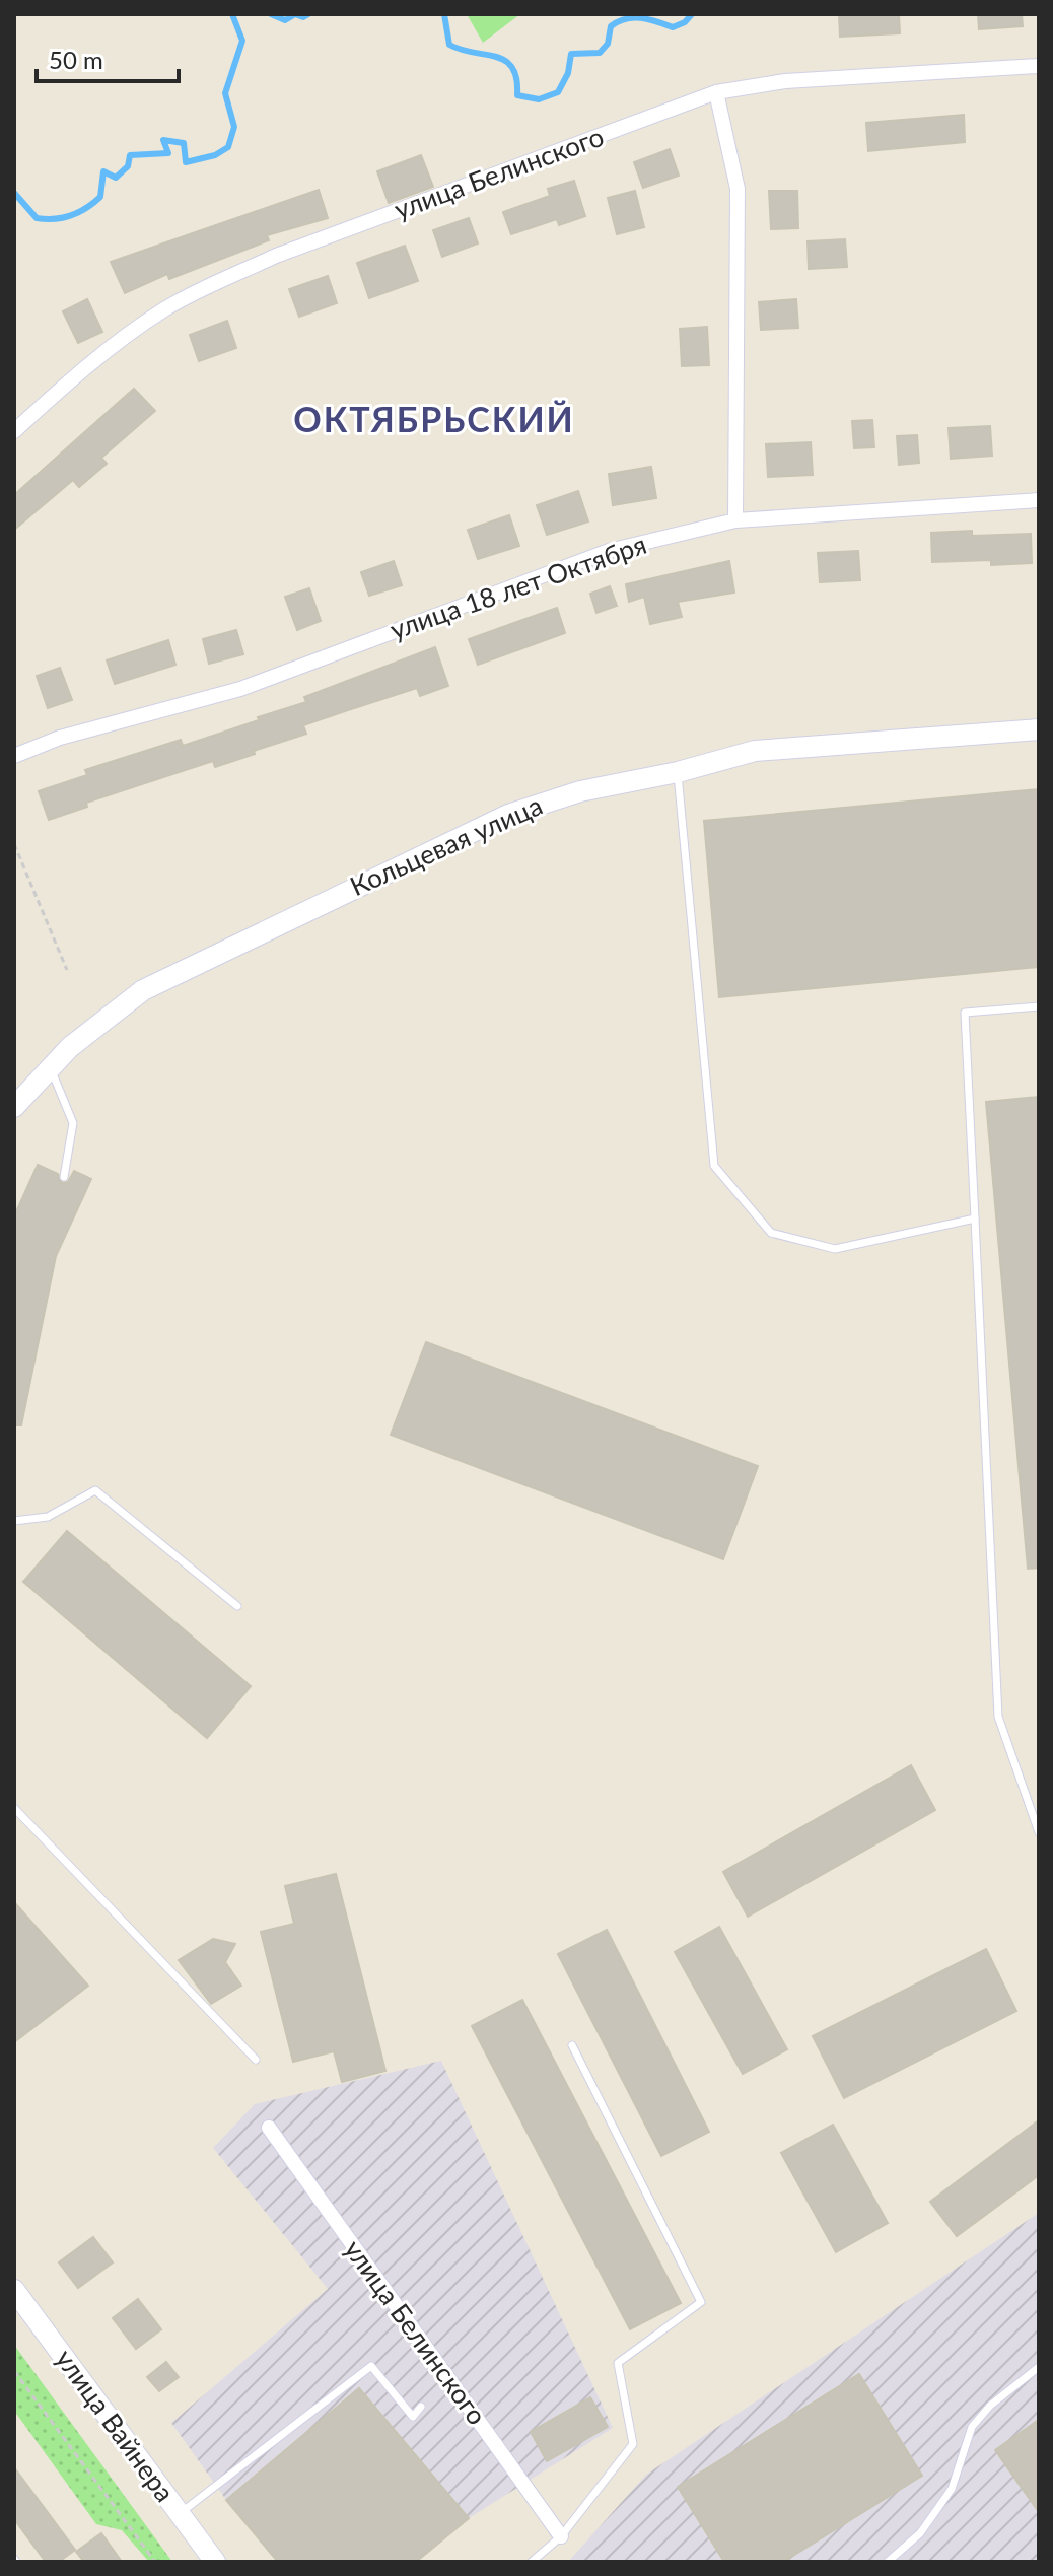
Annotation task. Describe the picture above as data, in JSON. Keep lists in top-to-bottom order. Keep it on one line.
{"streets":{"street":["улица Белинского","улица 18 лет Октября","Кольцевая улица","улица Вайнера"]},"districts":["ОКТЯБРЬСКИЙ"],"scale_bar":"50 m"}
